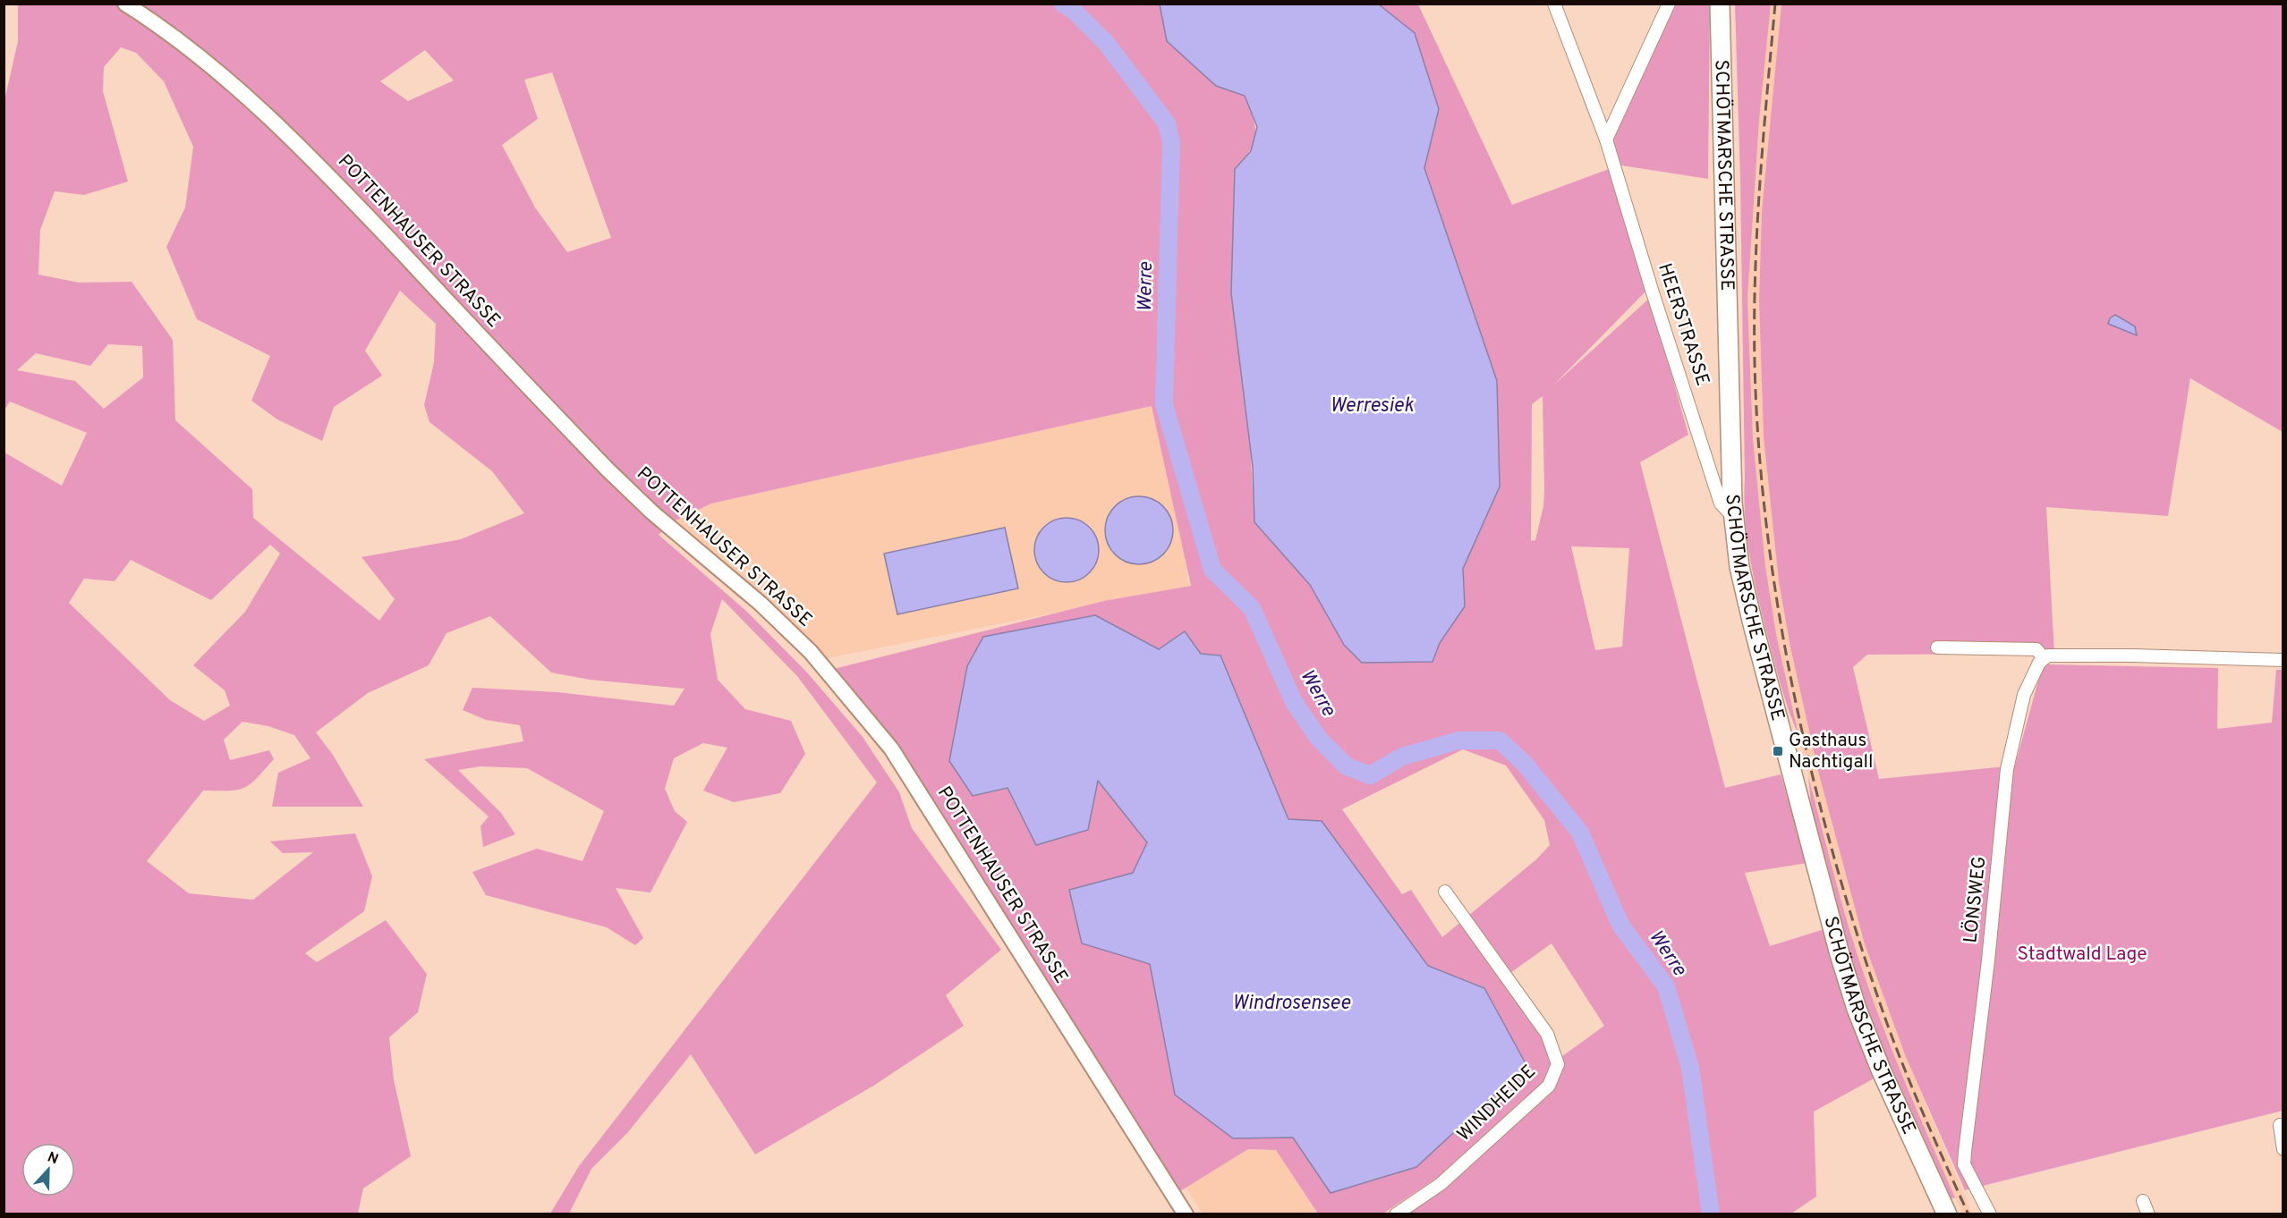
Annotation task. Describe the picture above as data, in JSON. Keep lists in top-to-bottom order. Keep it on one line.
{"streets":{"main road":["SCHÖTMARSCHE STRASSE"],"street":["POTTENHAUSER STRASSE","HEERSTRASSE","LÖNSWEG","WINDHEIDE"]},"crossings":[["SCHÖTMARSCHE STRASSE","HEERSTRASSE"]],"water":["Werre","Werresiek","Windrosensee"],"parks":["Stadtwald Lage"],"places":{"transit":["Gasthaus Nachtigall"]},"north":"top"}
